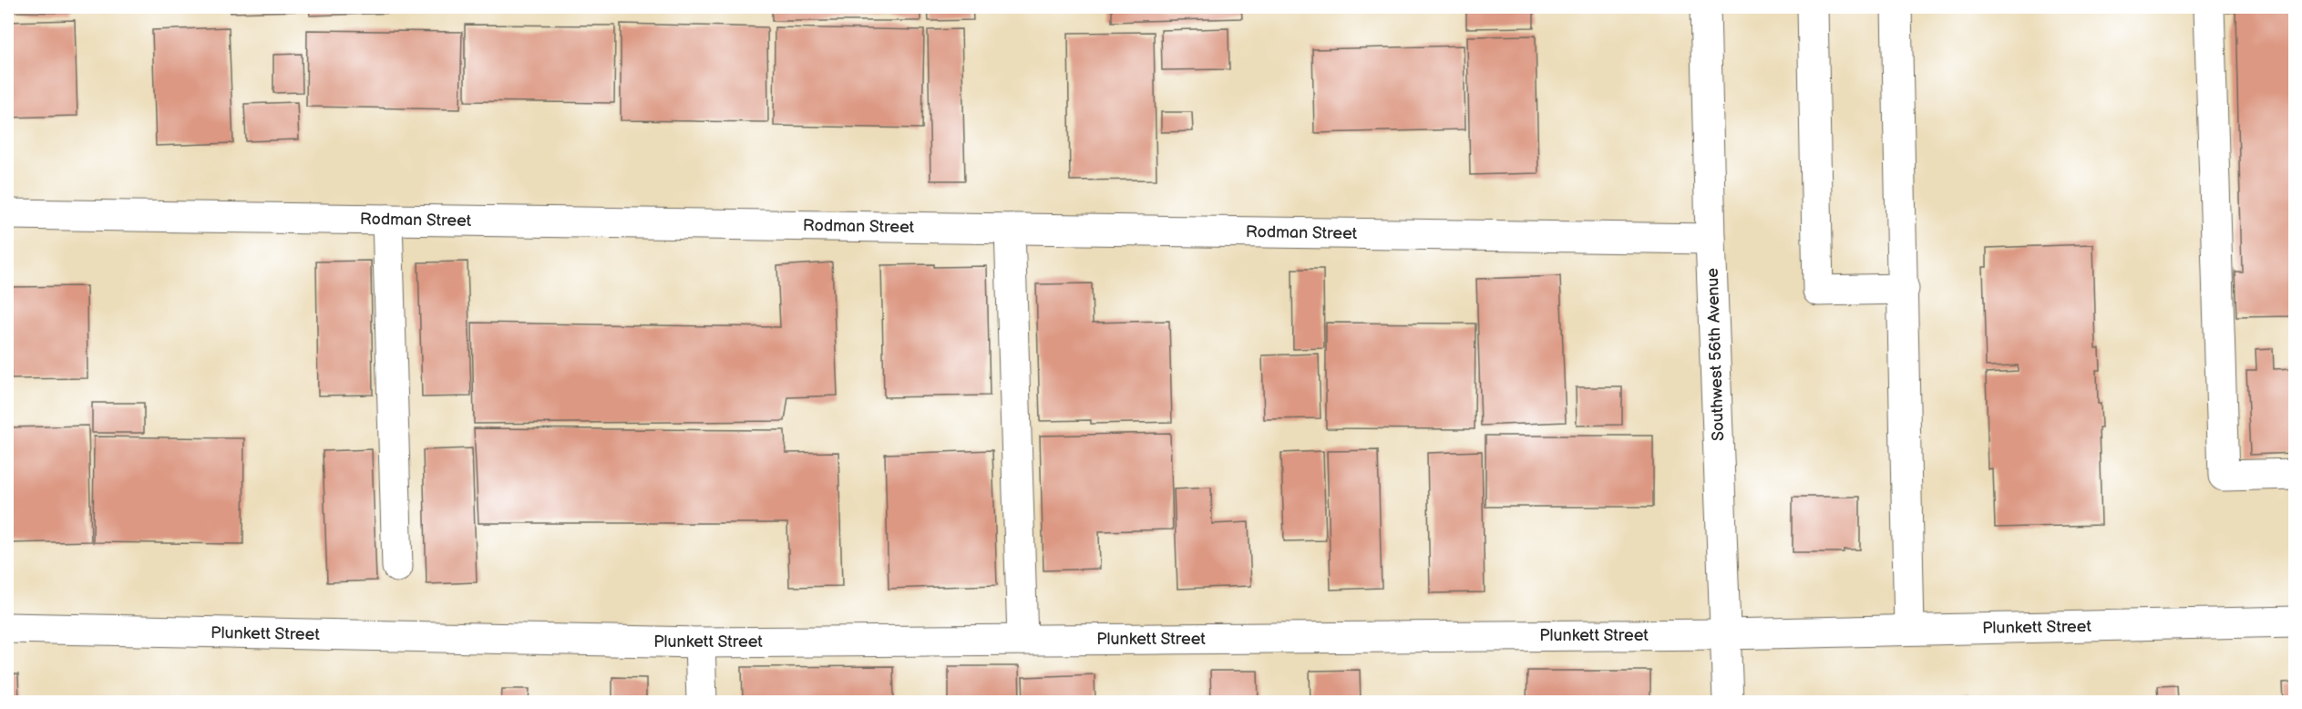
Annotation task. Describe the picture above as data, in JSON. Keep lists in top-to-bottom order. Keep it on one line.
{"streets":{"street":["Rodman Street","Southwest 56th Avenue","Plunkett Street"]},"crossings":[["Rodman Street","Southwest 56th Avenue"],["Southwest 56th Avenue","Plunkett Street"]]}
